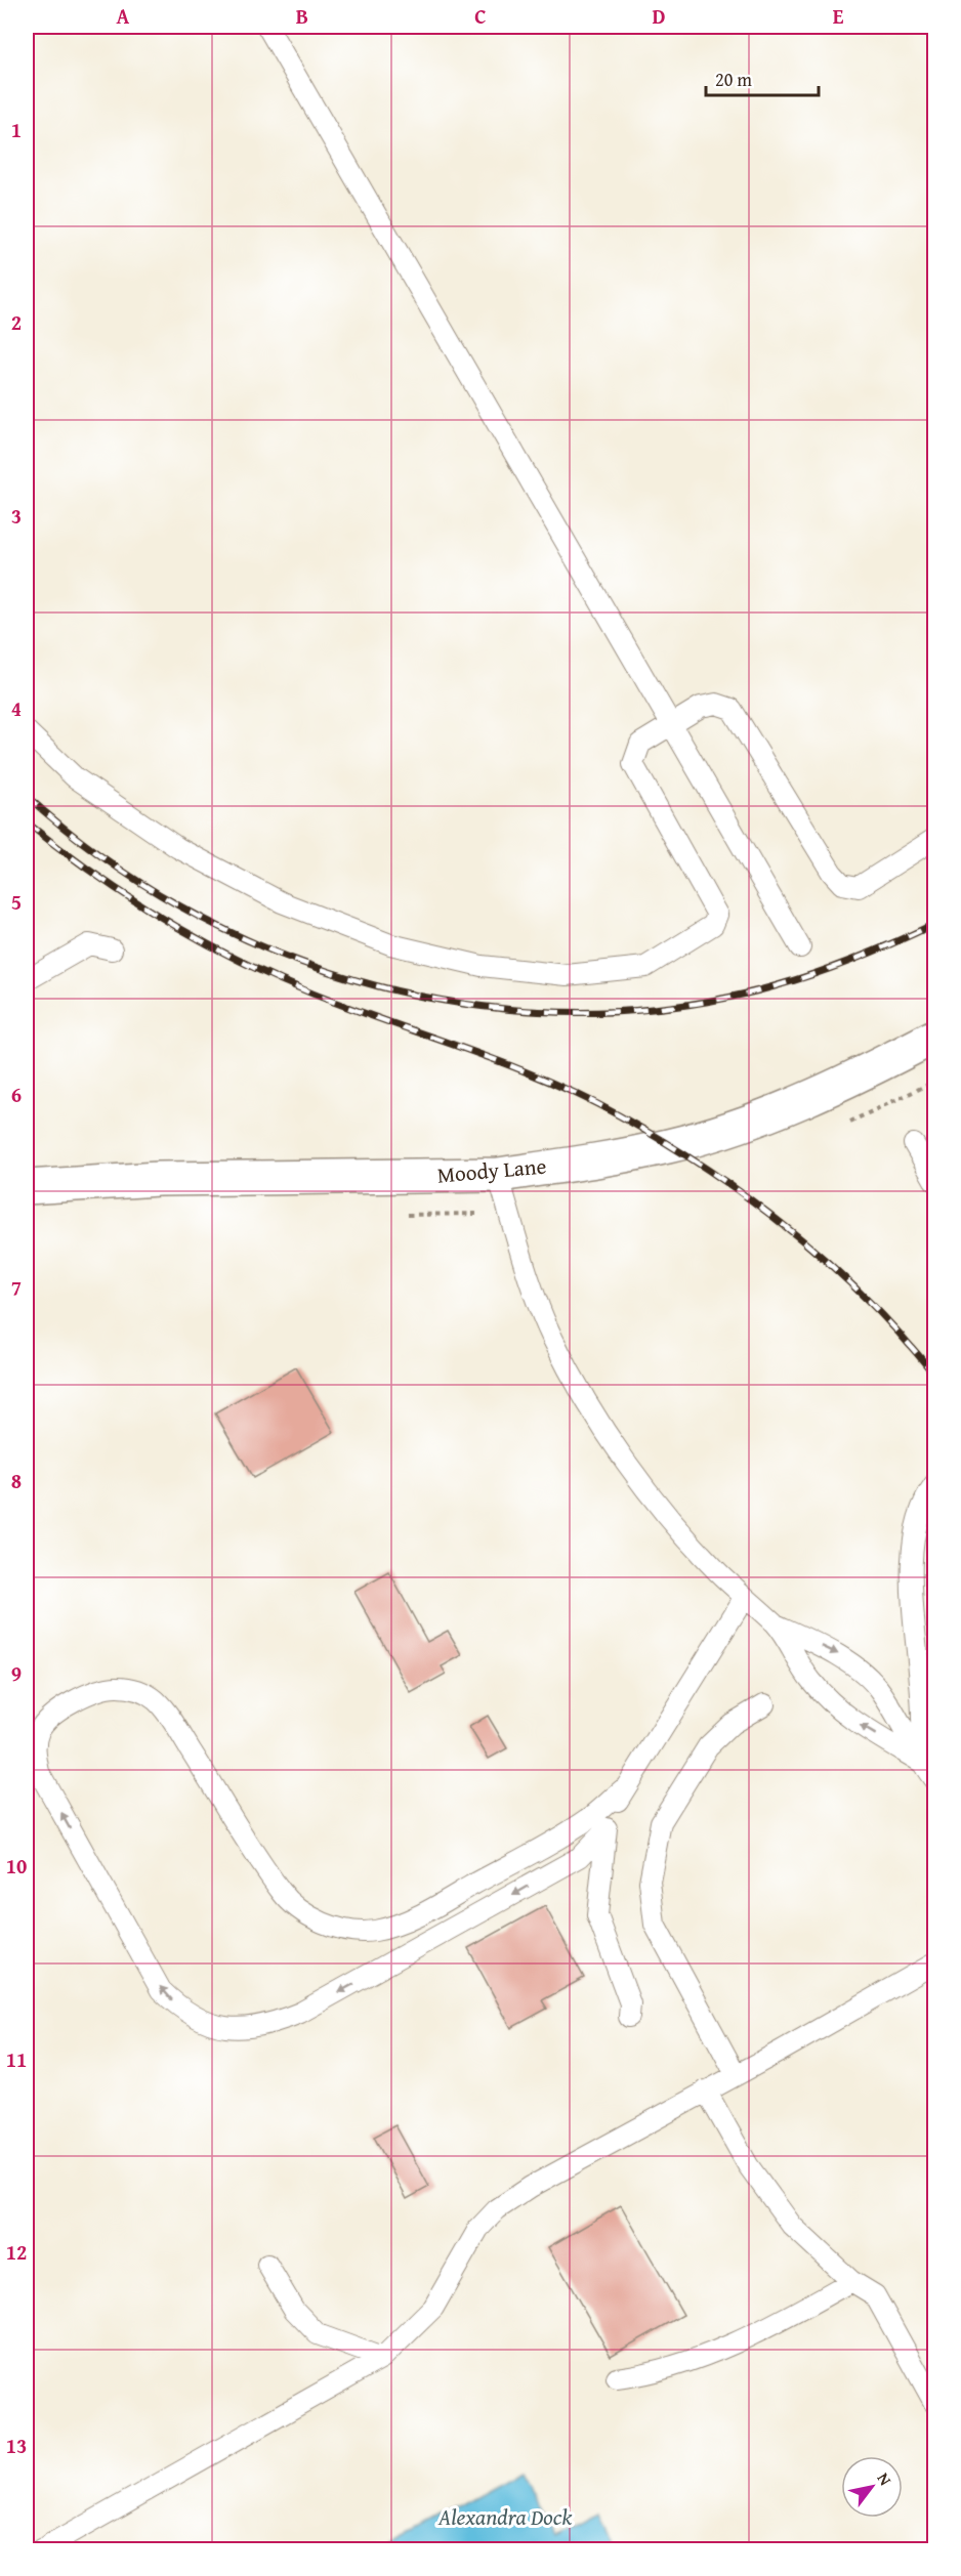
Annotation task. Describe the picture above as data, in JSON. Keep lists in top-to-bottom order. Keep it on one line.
{"streets":{"street":["Moody Lane"]},"water":["Alexandra Dock"],"scale_bar":"20 m","north":"top right","grid":{"columns":["A","B","C","D","E"],"rows":["1","2","3","4","5","6","7","8","9","10","11","12","13"]}}
